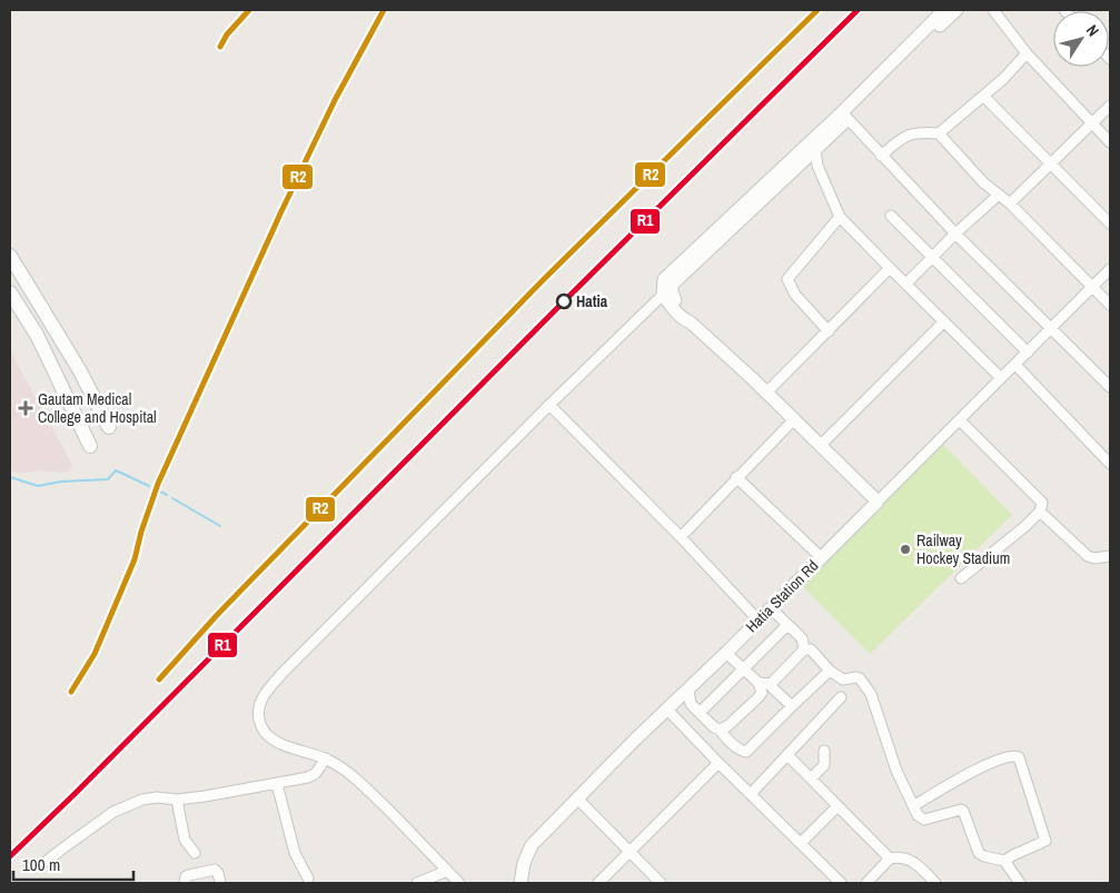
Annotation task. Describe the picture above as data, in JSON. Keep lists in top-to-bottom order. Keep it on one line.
{"streets":{"street":["Hatia Station Rd"]},"places":{"other":["Hatia","Railway Hockey Stadium"],"health":["Gautam Medical College and Hospital"]},"lines":["transit line R1","transit line R2"],"scale_bar":"100 m","north":"top right"}
